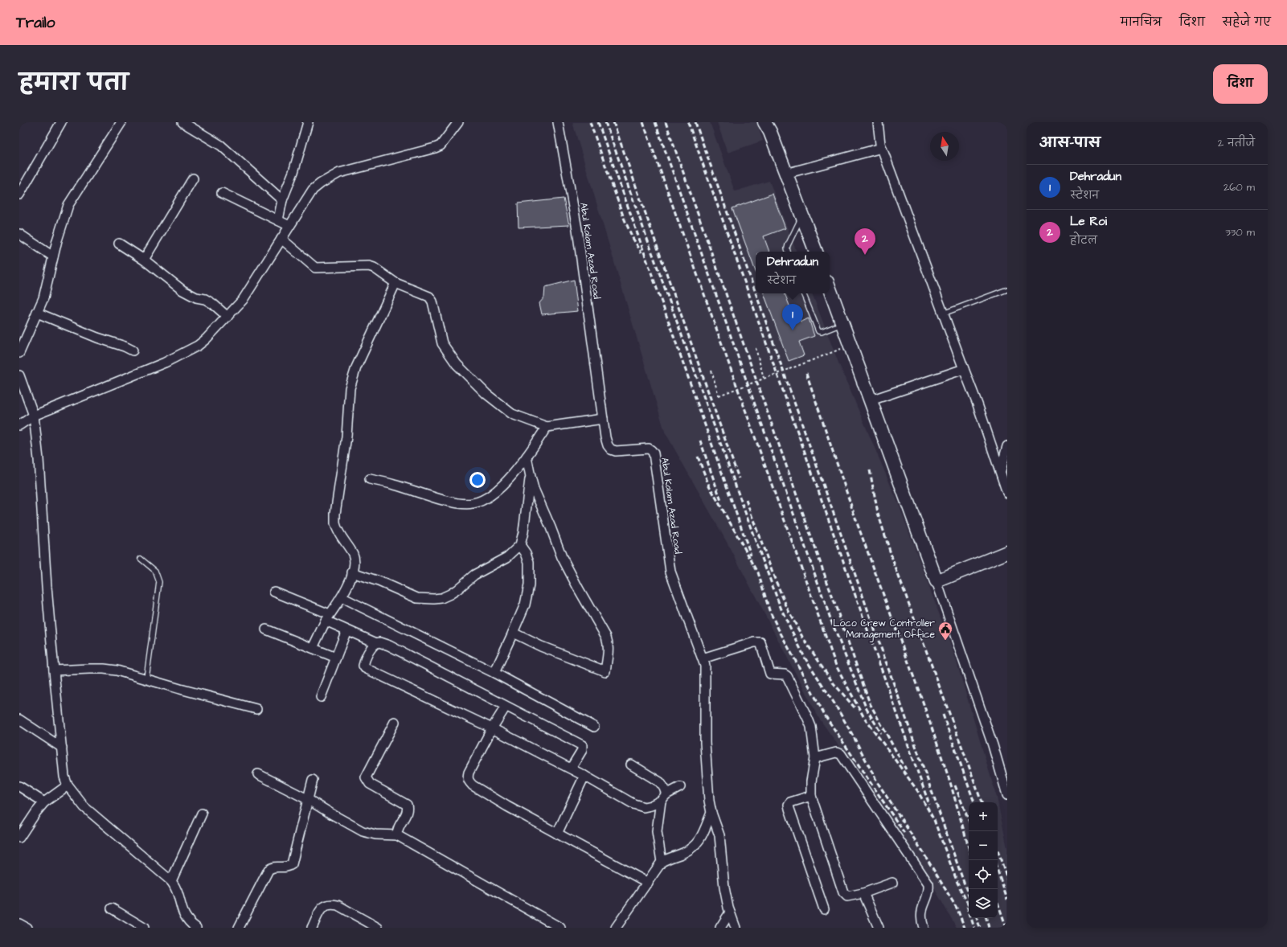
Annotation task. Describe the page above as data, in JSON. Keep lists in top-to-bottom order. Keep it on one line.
{"streets":{"street":["Abul Kalam Azad Road"]},"places":{"public building":["Loco Crew Controller Management Office"]},"north":"top","page":{"header":"Trailo","nav":["मानचित्र","दिशा","सहेजे गए"],"title":"हमारा पता","buttons":"दिशा","heading":["आस-पास","2 नतीजे"],"list":[{"mark":"1","name":"Dehradun","note":"स्टेशन","value":"260 m"},{"mark":"2","name":"Le Roi","note":"होटल","value":"330 m"}],"pins":["2","1"],"popup":["Dehradun","स्टेशन"],"map_buttons":["+","−"]}}
